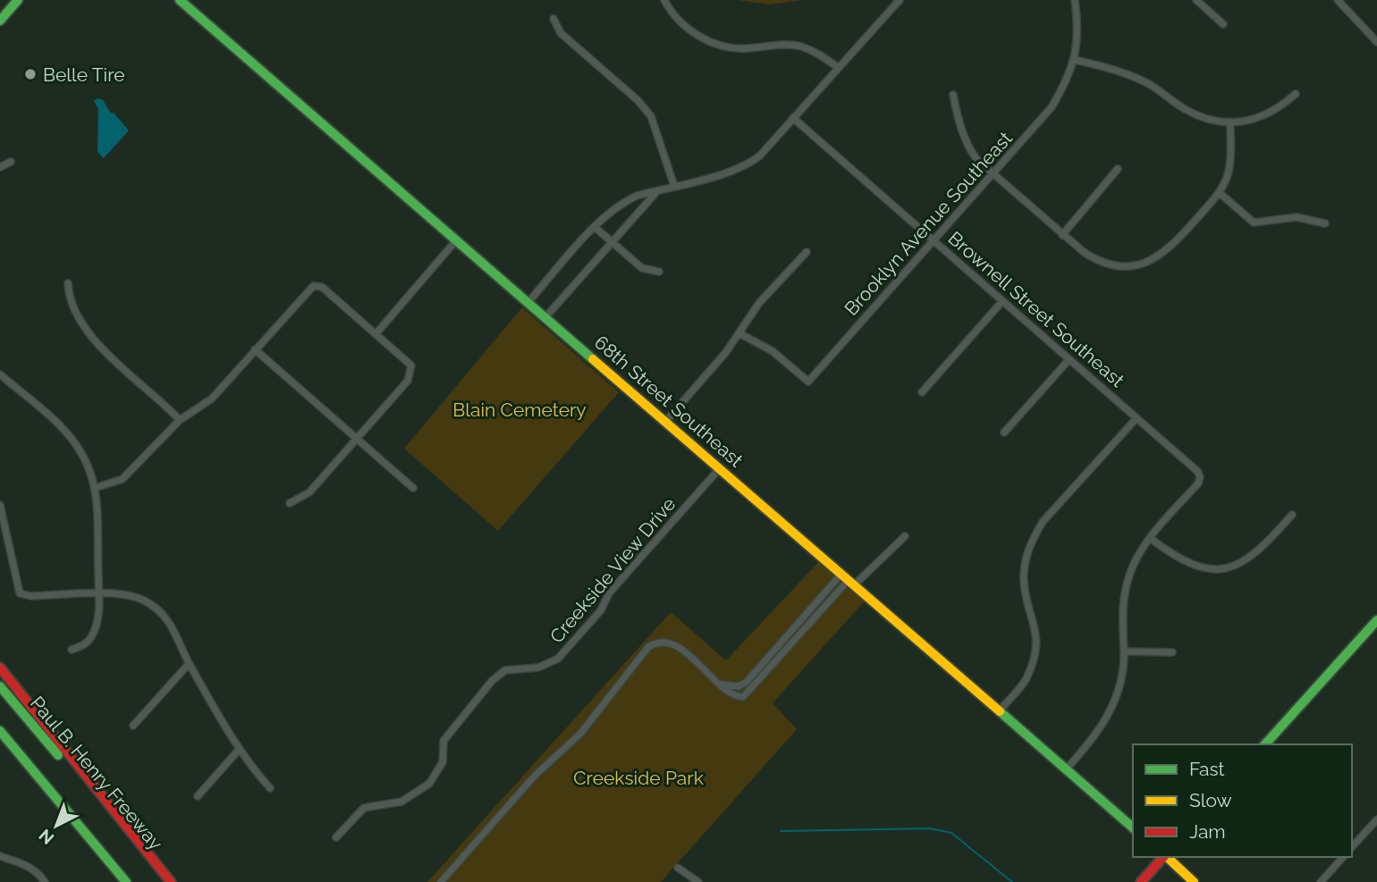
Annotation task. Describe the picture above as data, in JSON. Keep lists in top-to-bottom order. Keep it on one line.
{"streets":{"main road":["68th Street Southeast","Paul B. Henry Freeway"],"street":["Brooklyn Avenue Southeast","Brownell Street Southeast","Creekside View Drive"]},"crossings":[["Brooklyn Avenue Southeast","Brownell Street Southeast"],["68th Street Southeast","Creekside View Drive"]],"parks":["Blain Cemetery","Creekside Park"],"places":["Belle Tire"],"legend":["Fast","Slow","Jam"],"north":"bottom left"}
